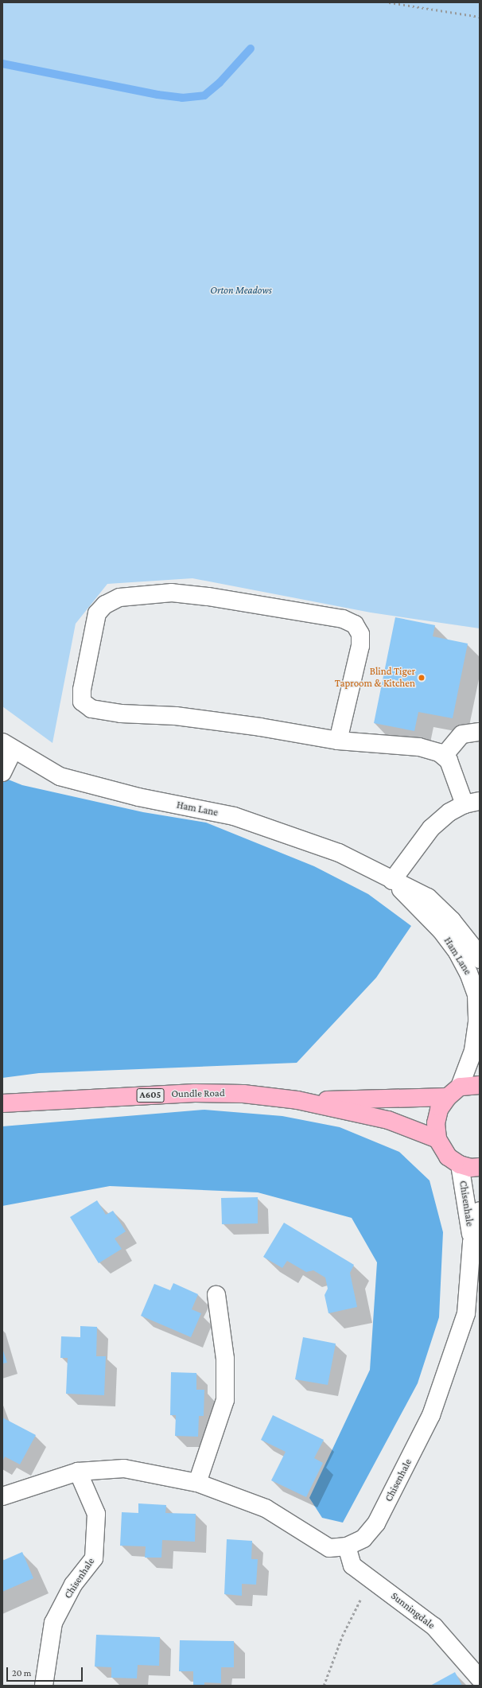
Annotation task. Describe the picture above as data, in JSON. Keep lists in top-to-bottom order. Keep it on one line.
{"streets":{"main road":["Oundle Road","A605"],"street":["Ham Lane","Chisenhale","Sunningdale"]},"crossings":[["Ham Lane","Oundle Road"],["Chisenhale","Sunningdale"]],"parks":["Orton Meadows"],"places":["Blind Tiger Taproom & Kitchen"],"scale_bar":"20 m"}
